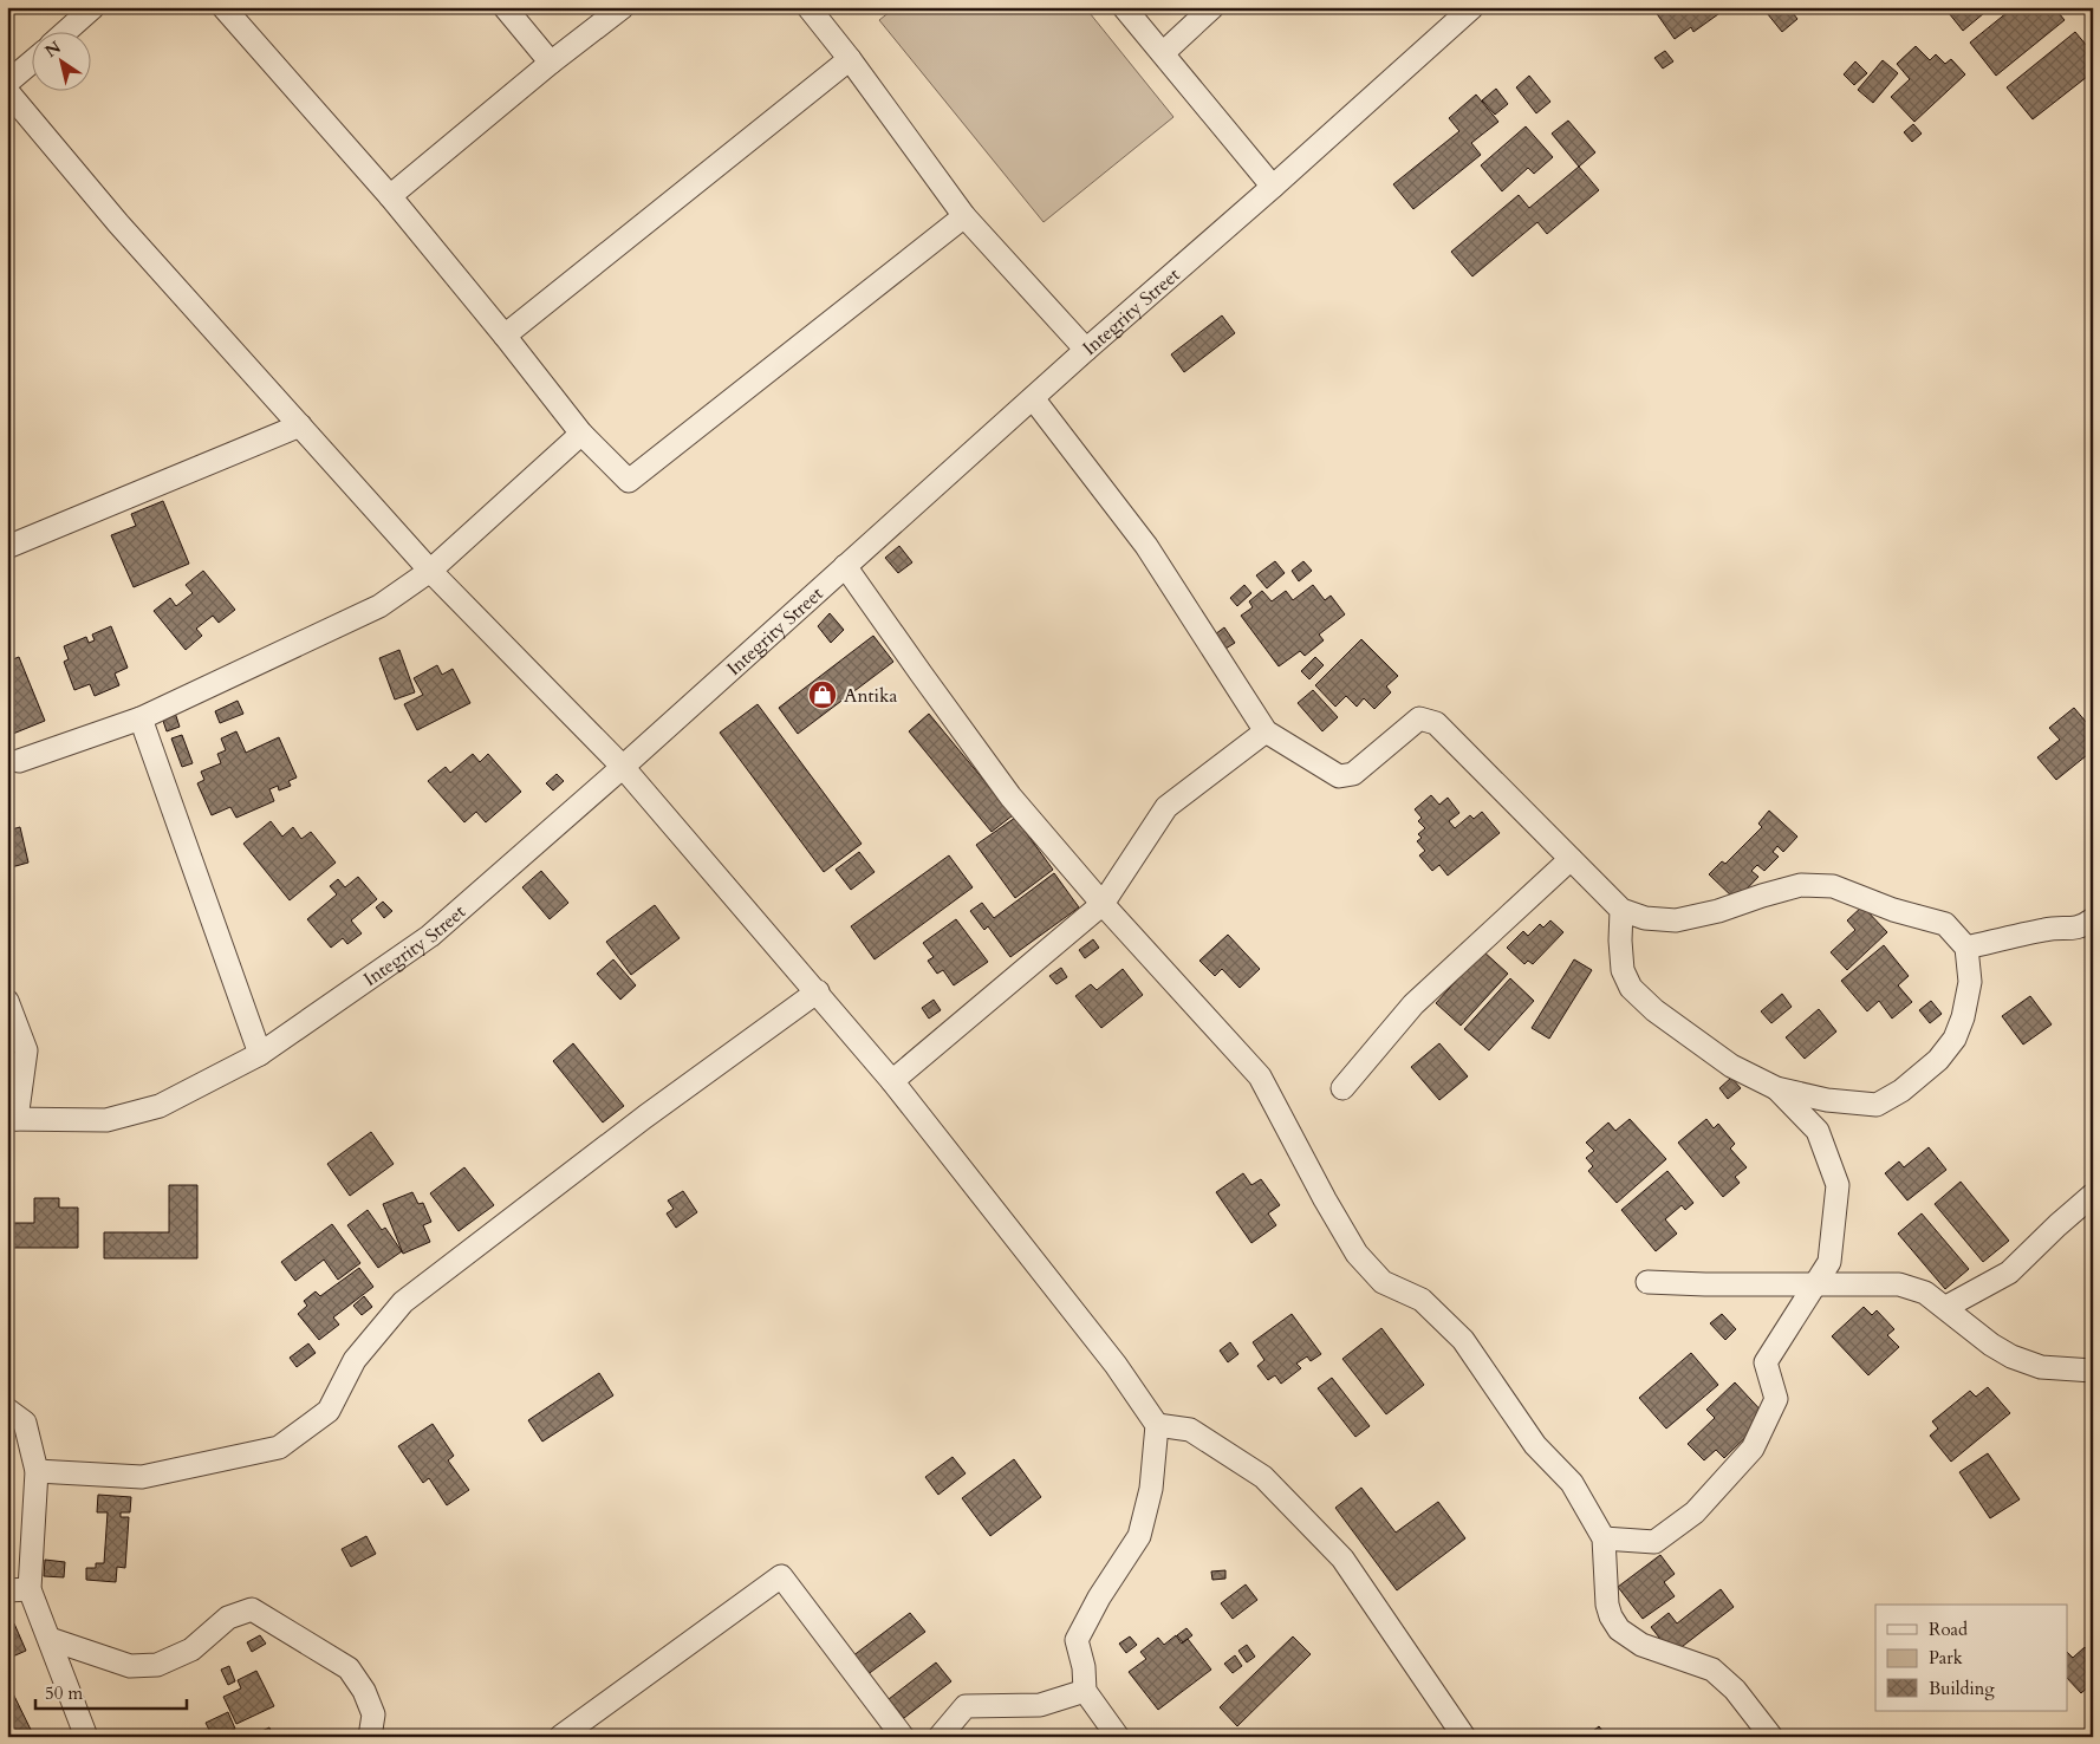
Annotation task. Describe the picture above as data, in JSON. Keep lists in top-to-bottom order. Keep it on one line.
{"streets":{"street":["Integrity Street"]},"places":{"shop":["Antika"]},"legend":["Road","Park","Building"],"scale_bar":"50 m","north":"top left"}
